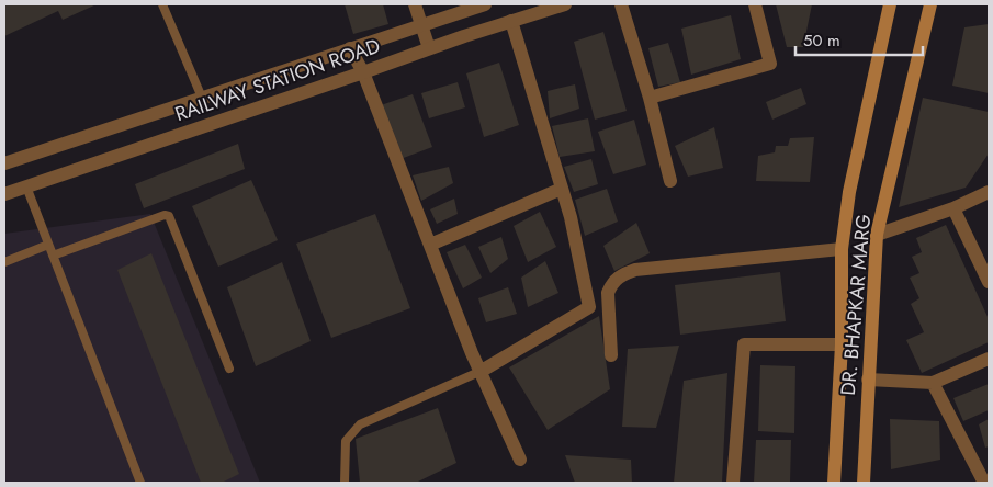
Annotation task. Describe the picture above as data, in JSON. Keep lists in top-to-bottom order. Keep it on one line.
{"streets":{"main road":["DR. BHAPKAR MARG"],"street":["RAILWAY STATION ROAD"]},"scale_bar":"50 m"}
